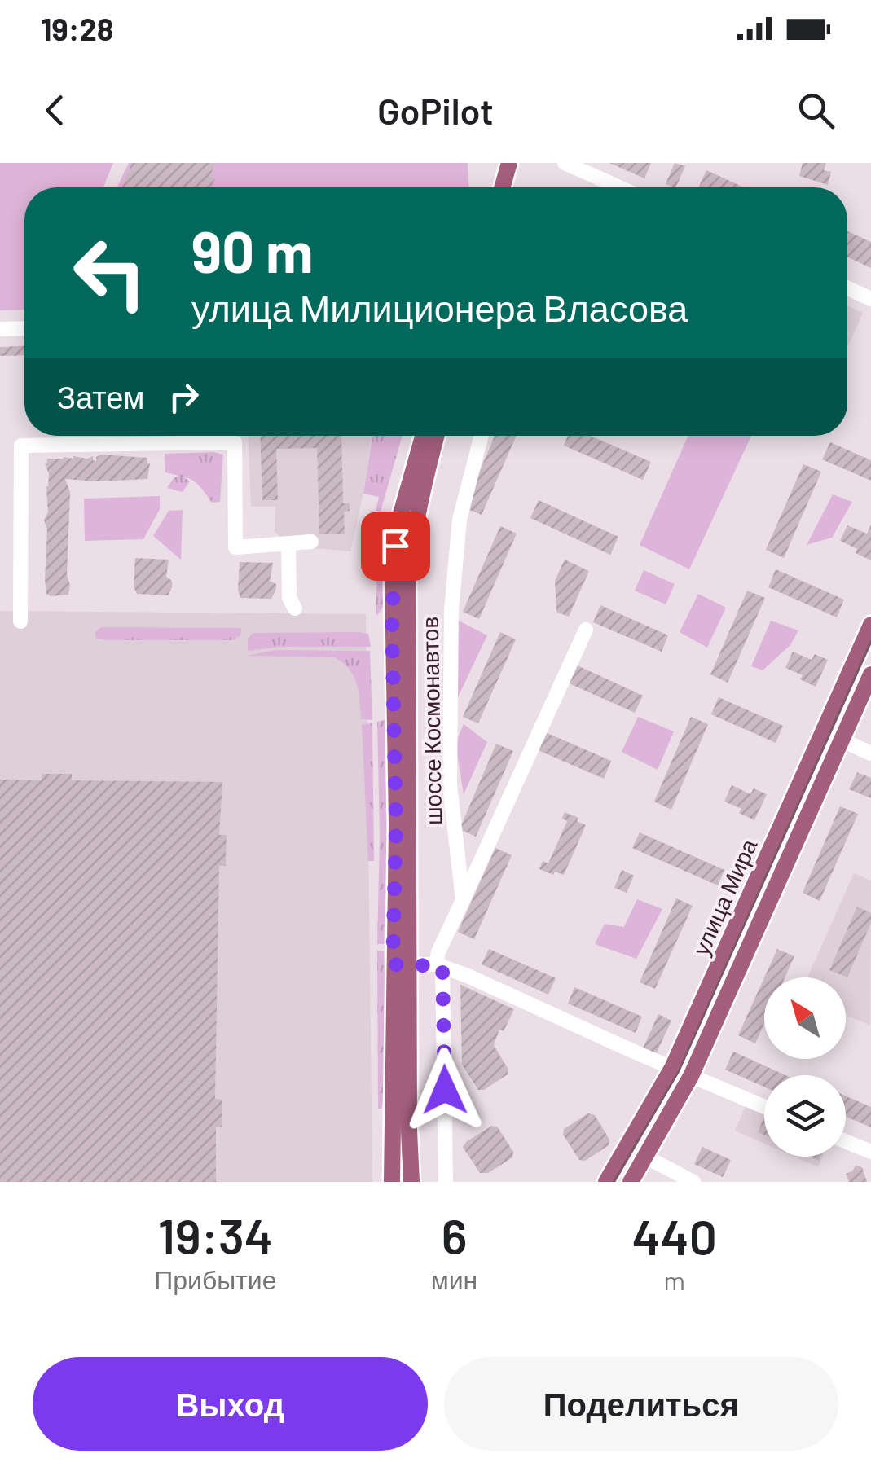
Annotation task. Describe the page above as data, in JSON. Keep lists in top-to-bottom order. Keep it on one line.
{"streets":{"main road":["шоссе Космонавтов","улица Мира"]},"north":"top left","page":{"status":"19:28","header":"GoPilot","turn":["90 m","улица Милиционера Власова"],"then":"Затем","eta":["19:34","Прибытие","6","мин","440","m"],"buttons":["Выход","Поделиться"]}}
